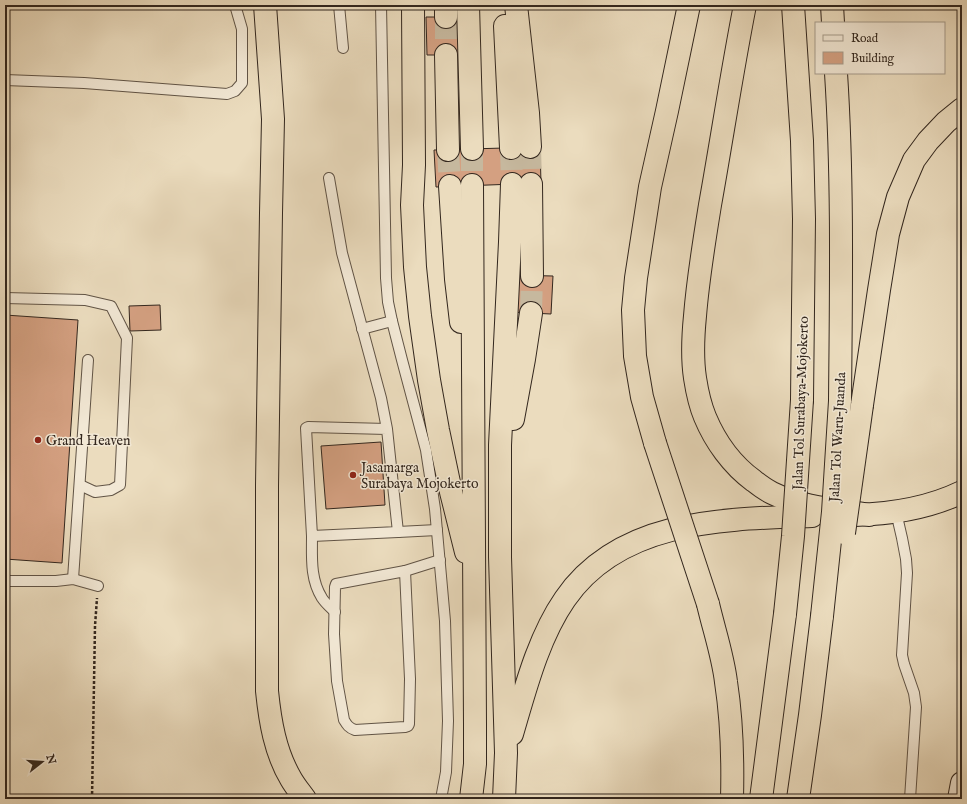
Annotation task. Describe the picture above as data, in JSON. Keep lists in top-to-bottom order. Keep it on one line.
{"streets":{"highway":["Jalan Tol Surabaya–Mojokerto","Jalan Tol Waru–Juanda"]},"places":["Grand Heaven","Jasamarga Surabaya Mojokerto"],"legend":["Road","Building"],"north":"right"}
